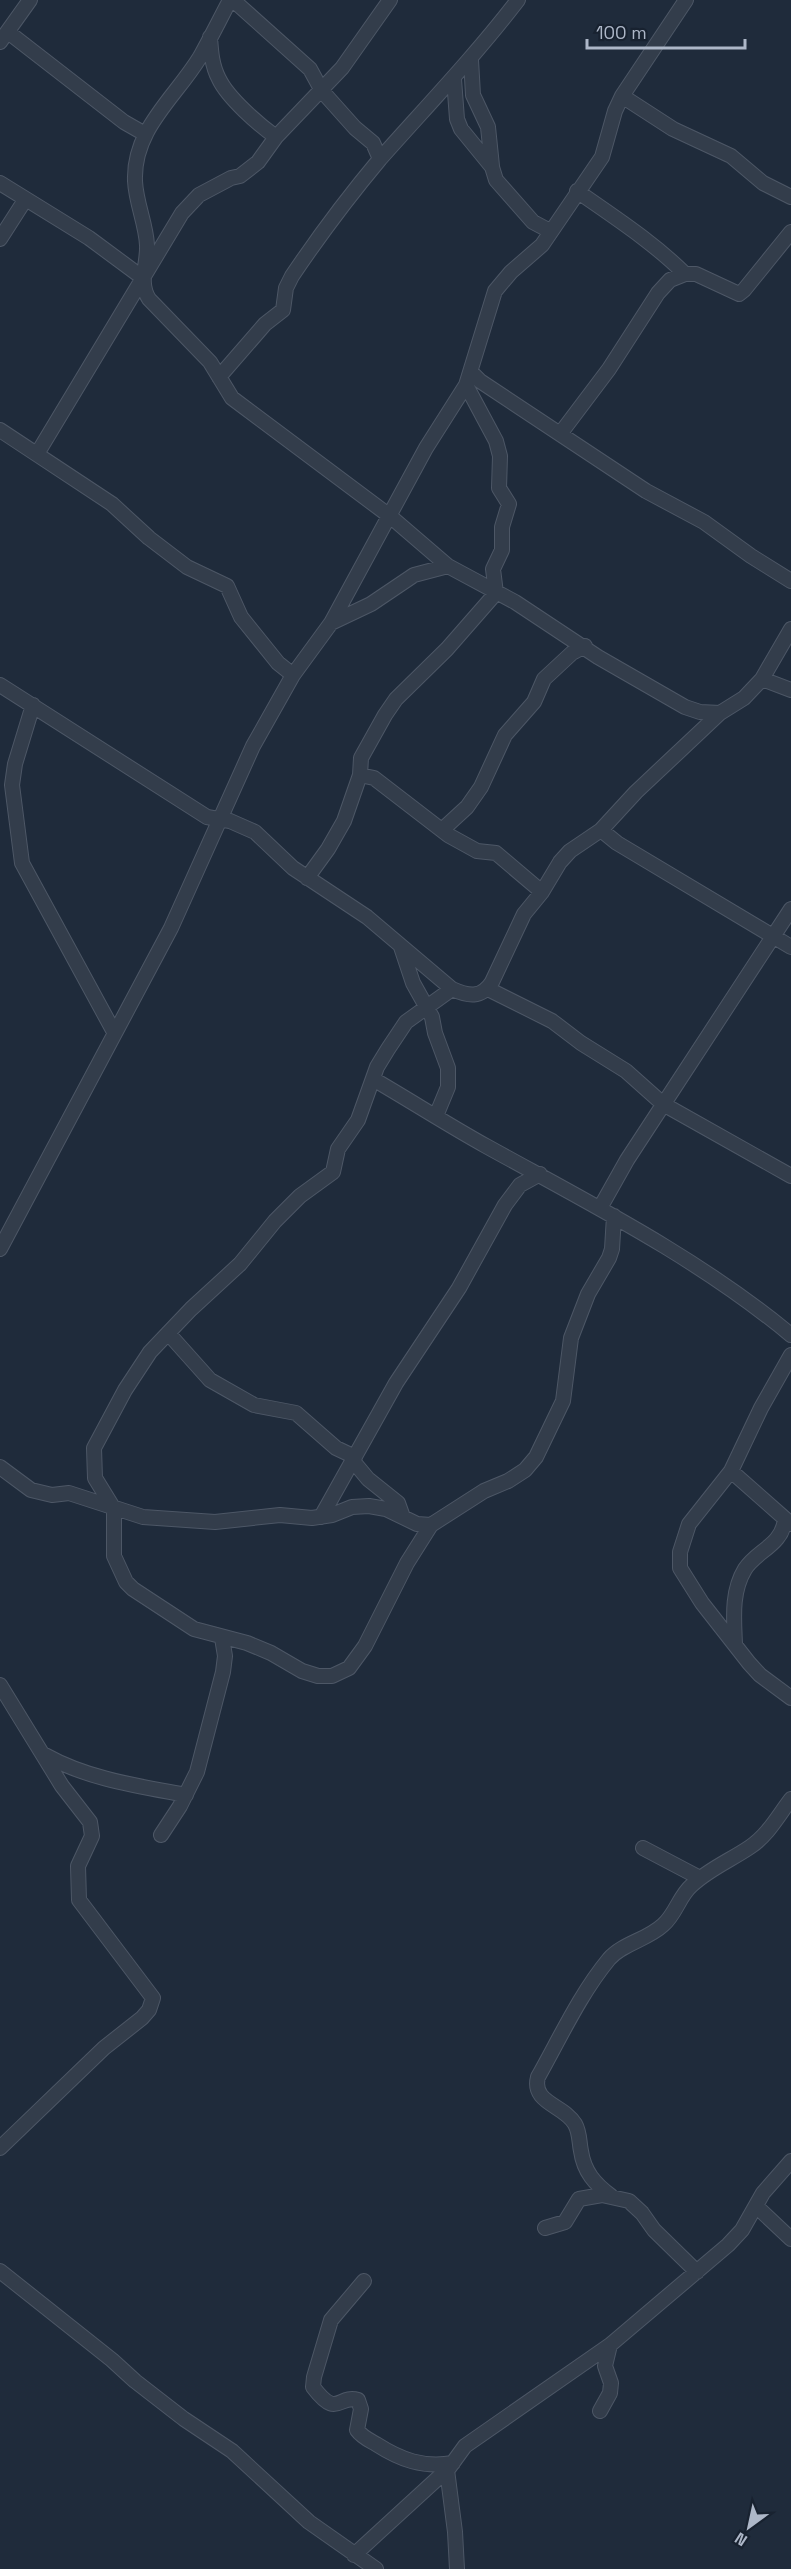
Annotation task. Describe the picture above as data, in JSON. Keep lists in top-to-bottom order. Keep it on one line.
{"scale_bar":"100 m","north":"bottom left"}
